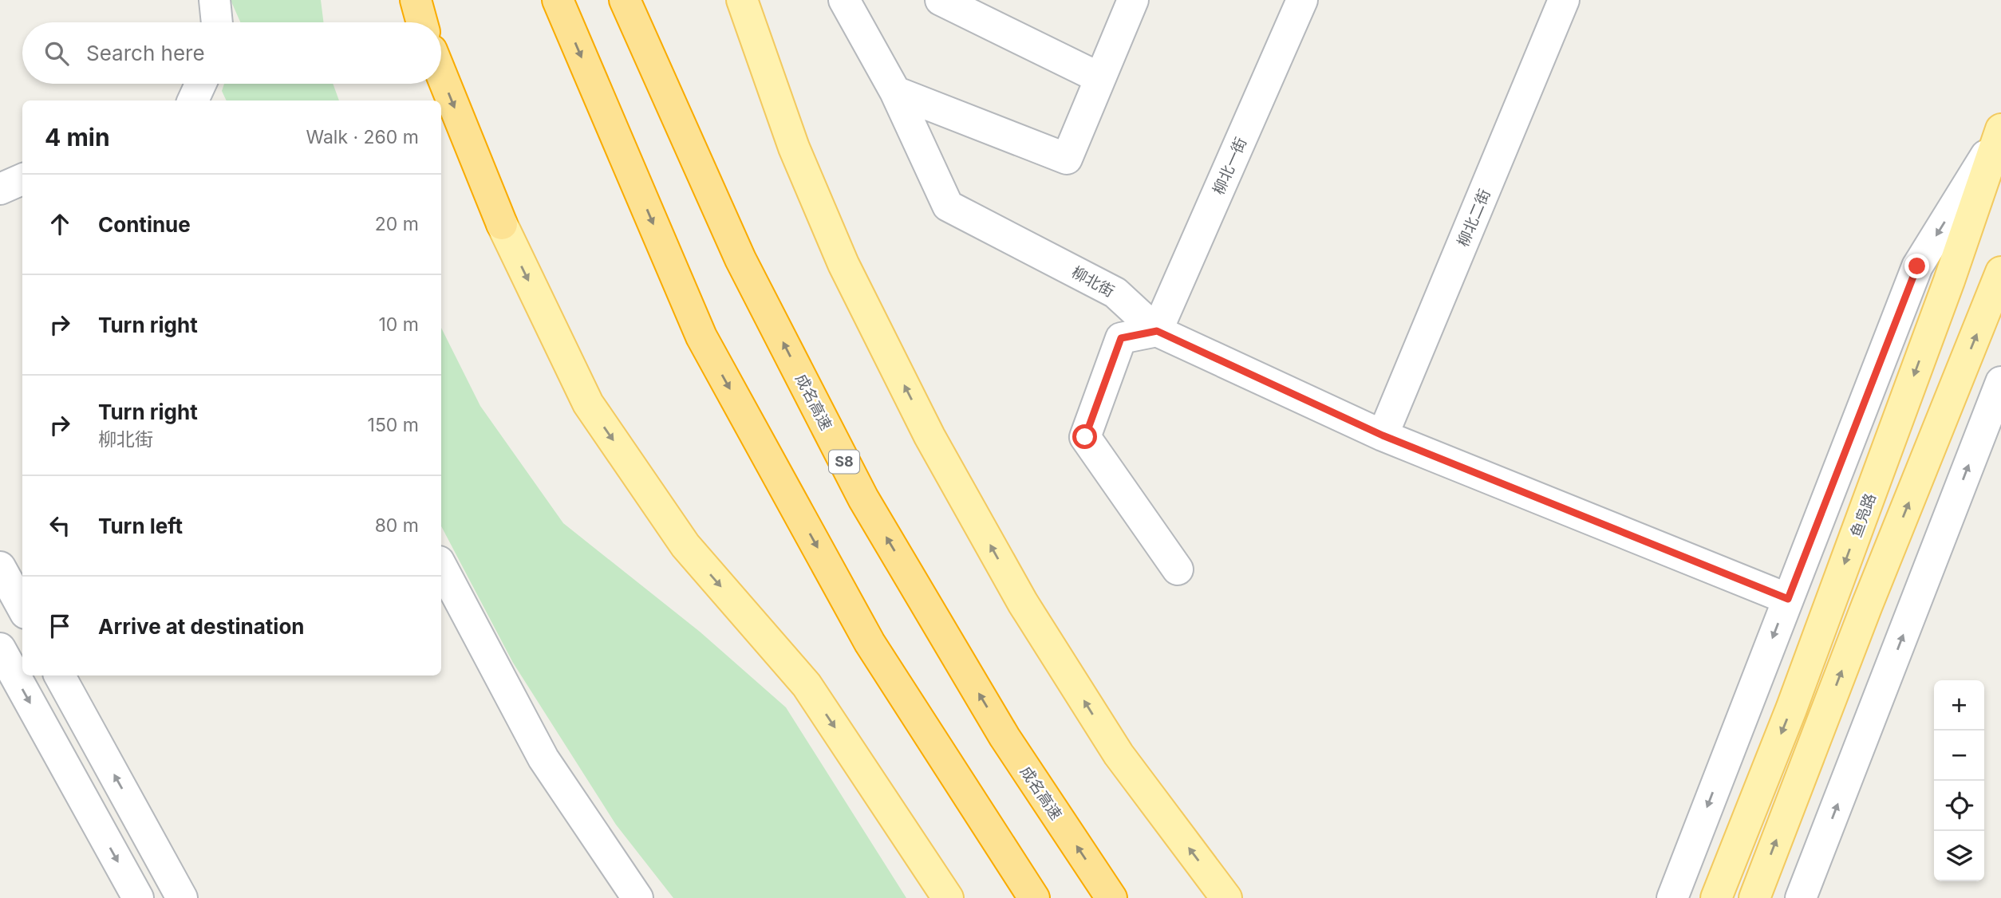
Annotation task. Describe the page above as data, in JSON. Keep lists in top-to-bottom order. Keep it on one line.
{"streets":{"highway":["成名高速","S8"],"main road":["鱼凫路"],"street":["柳北一街","柳北二街","柳北街"]},"crossings":[["柳北一街","柳北街"],["柳北二街","柳北街"]],"page":{"search":"Search here","heading":["4 min","Walk · 260 m"],"list":[["Continue","20 m"],["Turn right","10 m"],["Turn right","柳北街","150 m"],["Turn left","80 m"],"Arrive at destination"],"map_buttons":["+","−"]}}
